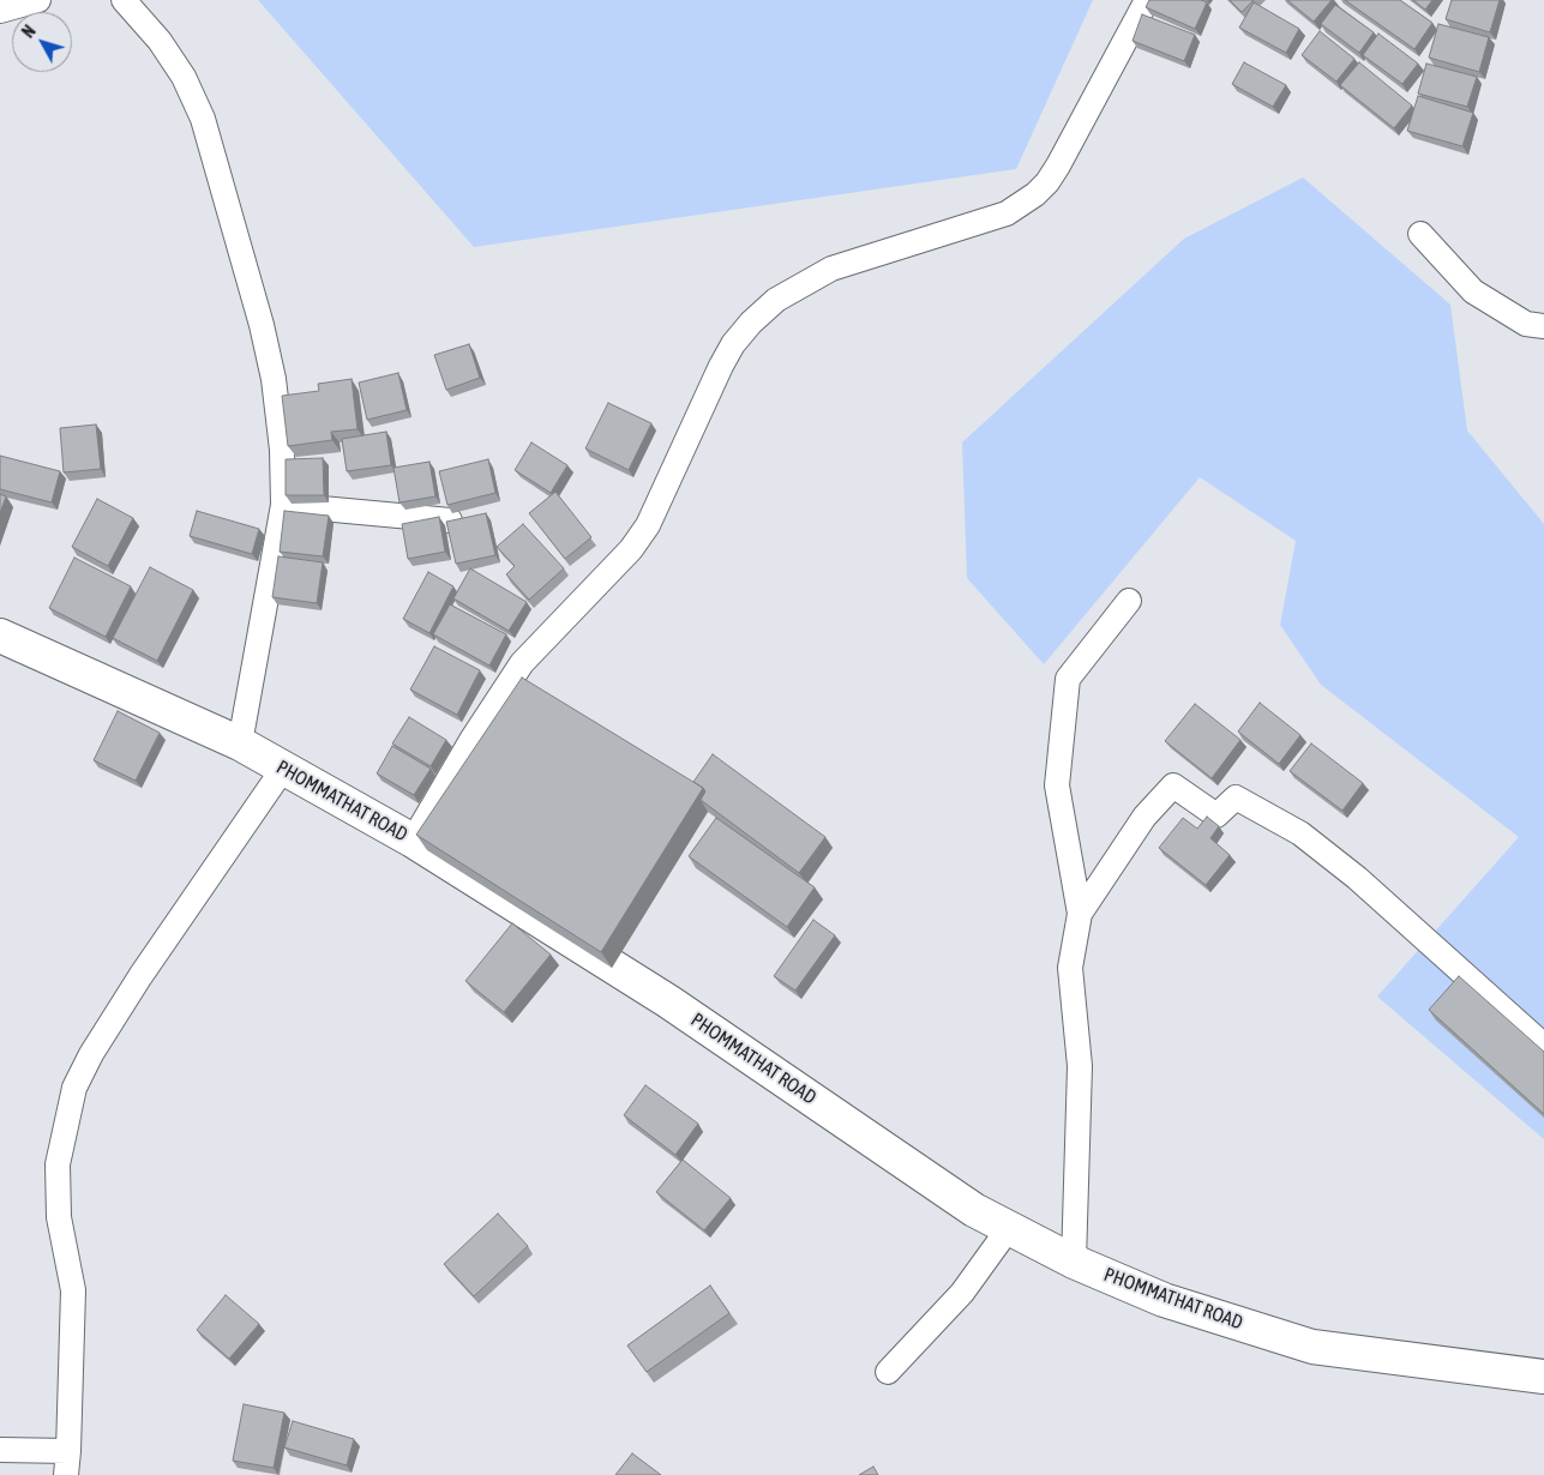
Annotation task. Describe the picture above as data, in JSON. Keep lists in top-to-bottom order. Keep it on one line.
{"streets":{"street":["PHOMMATHAT ROAD"]},"north":"top left"}
